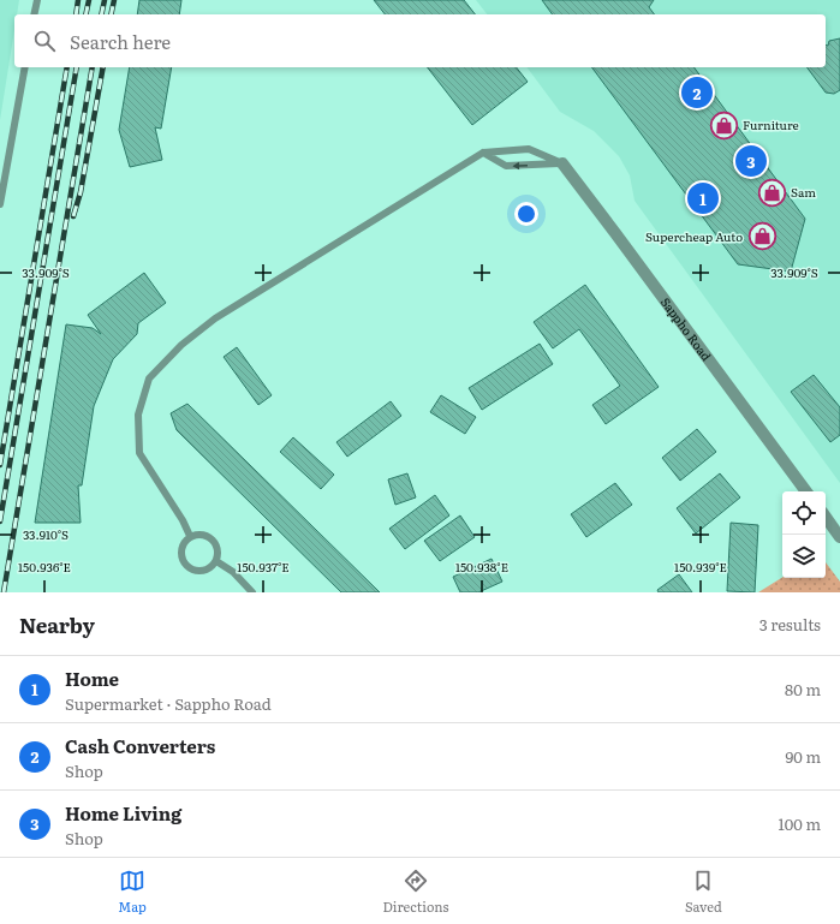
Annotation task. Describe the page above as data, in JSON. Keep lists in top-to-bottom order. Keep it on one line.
{"streets":{"street":["Sappho Road"]},"places":{"shop":["Furniture","Sam","Supercheap Auto"]},"page":{"search":"Search here","pins":["2","3","1"],"heading":["Nearby","3 results"],"list":[{"mark":"1","name":"Home","note":"Supermarket · Sappho Road","value":"80 m"},{"mark":"2","name":"Cash Converters","note":"Shop","value":"90 m"},{"mark":"3","name":"Home Living","note":"Shop","value":"100 m"}],"nav":["Map","Directions","Saved"]},"coordinates":["33.909°S","33.910°S","150.936°E","150.937°E","150.938°E","150.939°E"]}
